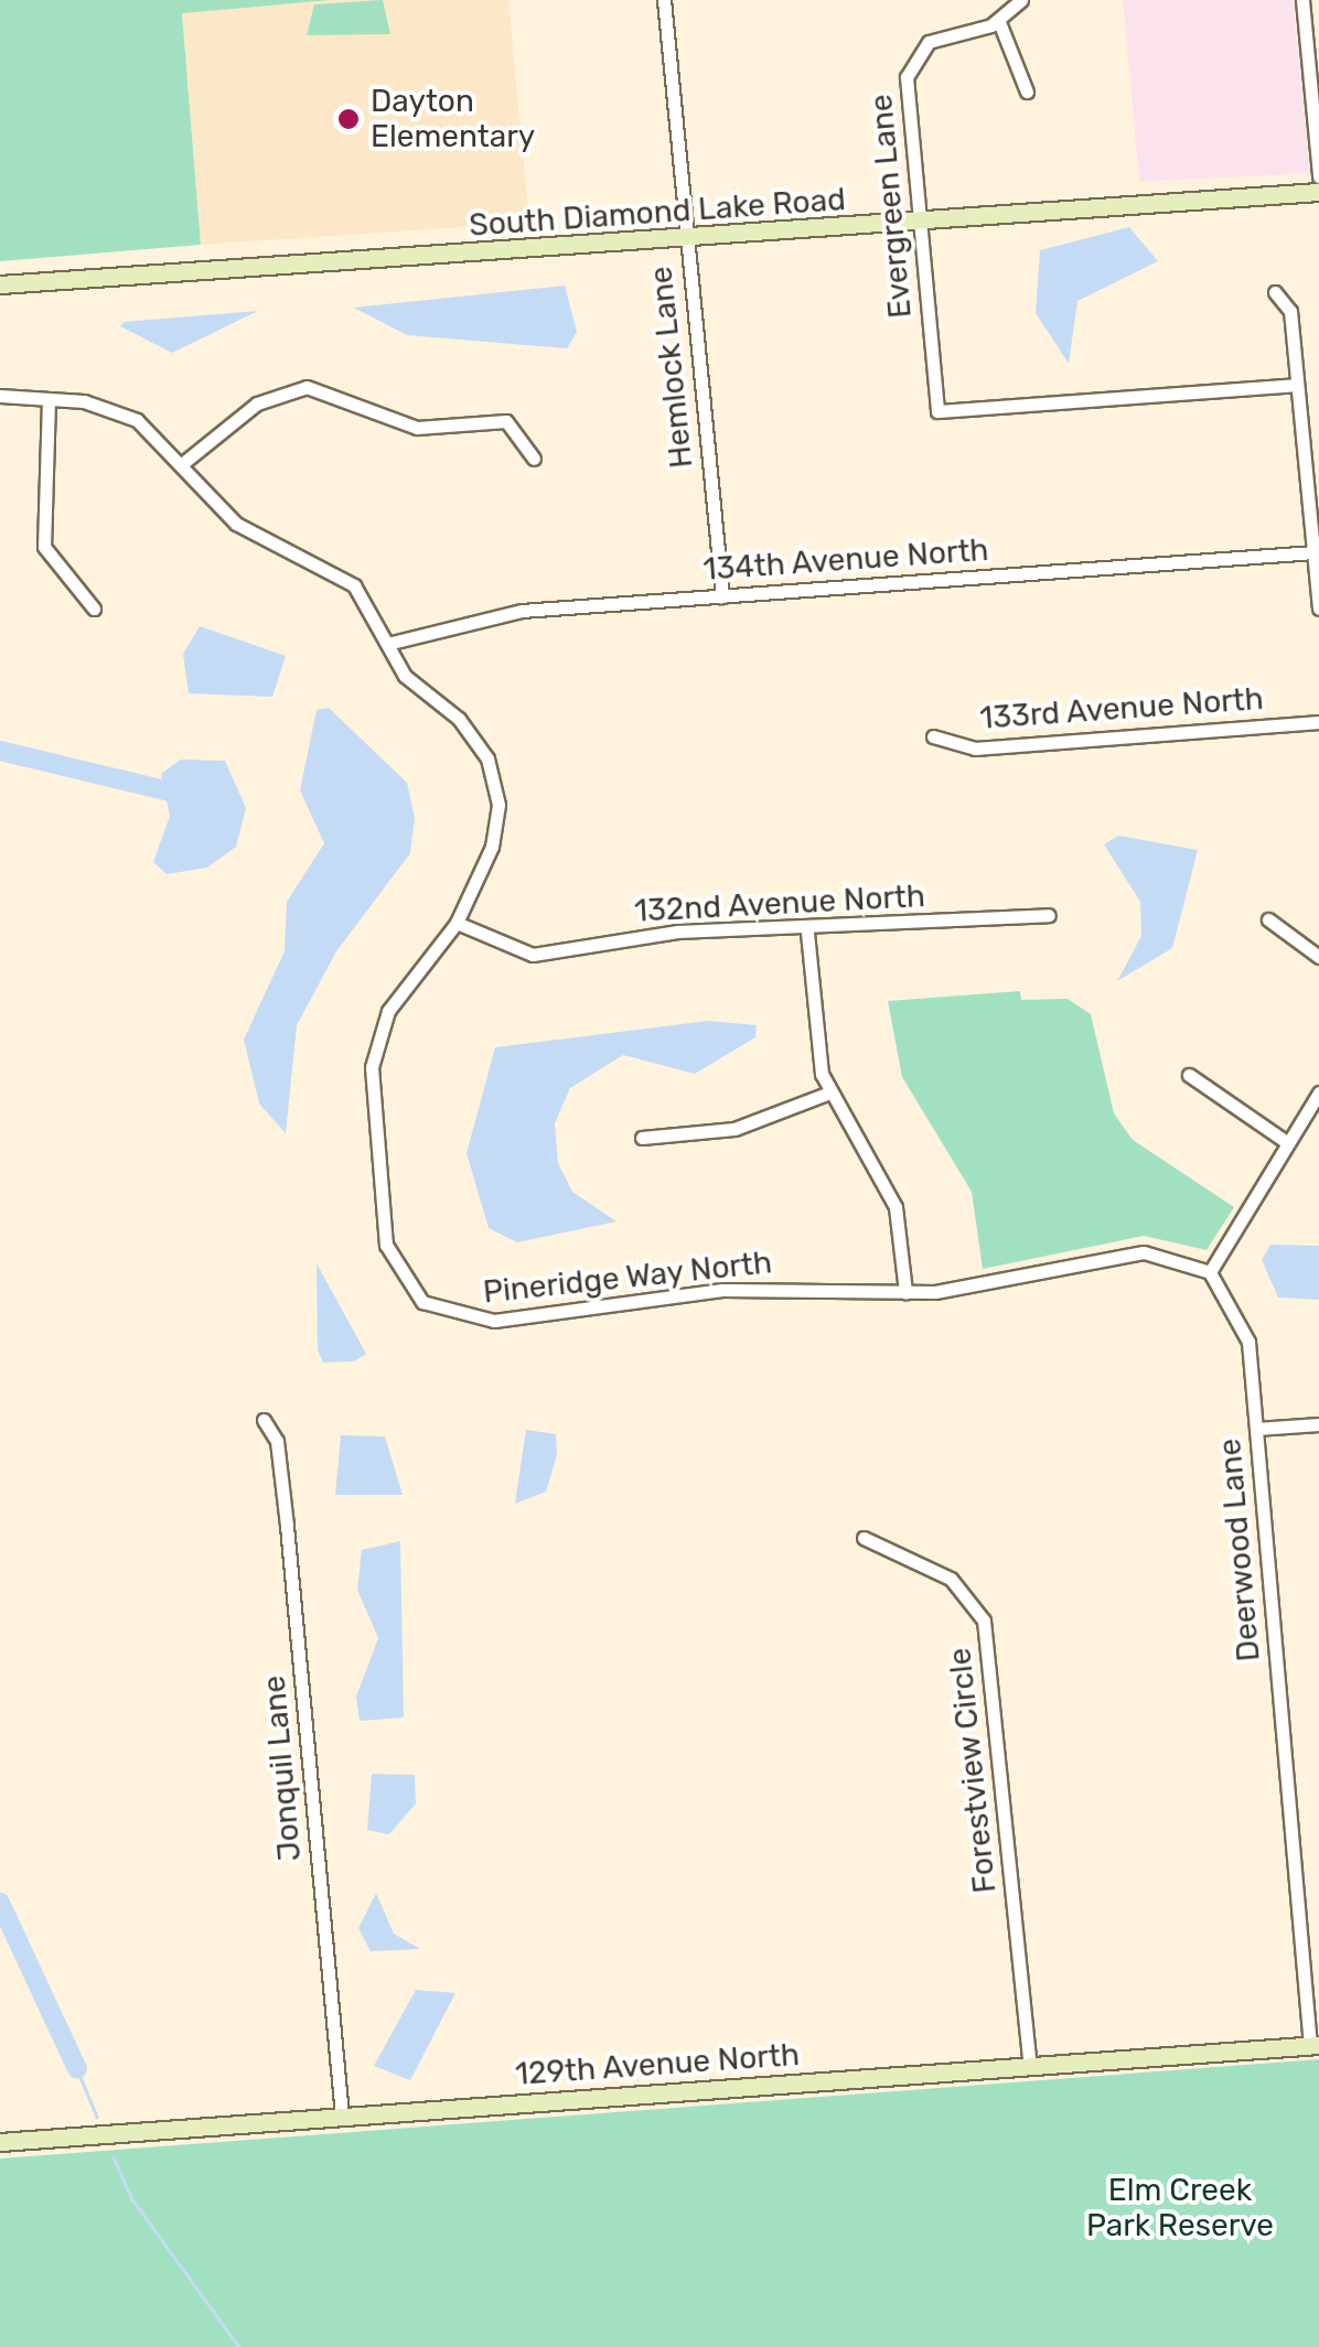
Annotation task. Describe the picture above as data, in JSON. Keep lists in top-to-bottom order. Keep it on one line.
{"streets":{"street":["Evergreen Lane","South Diamond Lake Road","Hemlock Lane","134th Avenue North","133rd Avenue North","132nd Avenue North","Pineridge Way North","Deerwood Lane","Jonquil Lane","Forestview Circle","129th Avenue North"]},"crossings":[["Evergreen Lane","South Diamond Lake Road"],["South Diamond Lake Road","Hemlock Lane"],["Hemlock Lane","134th Avenue North"],["134th Avenue North","Pineridge Way North"],["132nd Avenue North","Pineridge Way North"],["Pineridge Way North","Deerwood Lane"],["Deerwood Lane","129th Avenue North"],["Jonquil Lane","129th Avenue North"],["Forestview Circle","129th Avenue North"]],"parks":["Elm Creek Park Reserve"],"places":["Dayton Elementary"]}
